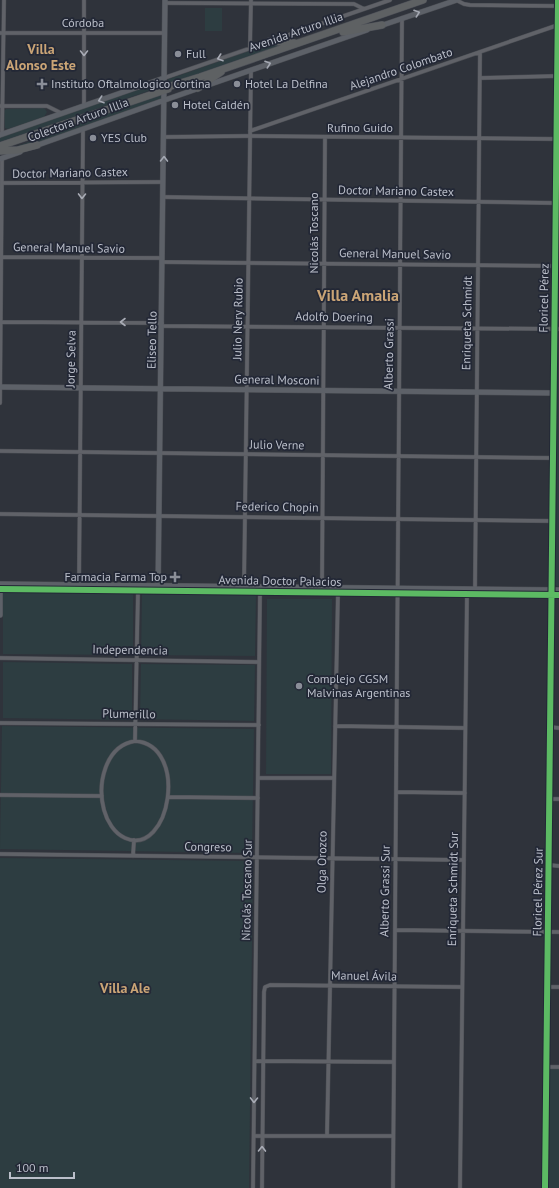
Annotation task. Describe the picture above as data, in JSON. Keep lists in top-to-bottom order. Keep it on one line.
{"streets":{"highway":["Avenida Arturo Illia"],"street":["Córdoba","Alejandro Colombato","Colectora Arturo Illia","Rufino Guido","Doctor Mariano Castex","Nicolás Toscano","General Manuel Savio","Floricel Pérez","Adolfo Doering","Julio Nery Rubio","Enriqueta Schmidt","Eliseo Tello","Alberto Grassi","Jorge Selva","General Mosconi","Julio Verne","Federico Chopin","Avenida Doctor Palacios","Independencia","Plumerillo","Congreso","Olga Orozco","Enriqueta Schmidt Sur","Nicolás Toscano Sur","Alberto Grassi Sur","Floricel Pérez Sur","Manuel Ávila"]},"crossings":[["Córdoba","Eliseo Tello"],["Avenida Arturo Illia","Eliseo Tello"],["Alejandro Colombato","Floricel Pérez"],["Alejandro Colombato","Julio Nery Rubio"],["Alejandro Colombato","Enriqueta Schmidt"],["Alejandro Colombato","Alberto Grassi"],["Colectora Arturo Illia","Julio Nery Rubio"],["Colectora Arturo Illia","Eliseo Tello"],["Colectora Arturo Illia","Alberto Grassi"],["Colectora Arturo Illia","Jorge Selva"],["Rufino Guido","Nicolás Toscano"],["Rufino Guido","Floricel Pérez"],["Rufino Guido","Julio Nery Rubio"],["Rufino Guido","Enriqueta Schmidt"],["Rufino Guido","Eliseo Tello"],["Rufino Guido","Alberto Grassi"],["Doctor Mariano Castex","Nicolás Toscano"],["Doctor Mariano Castex","Floricel Pérez"],["Doctor Mariano Castex","Julio Nery Rubio"],["Doctor Mariano Castex","Enriqueta Schmidt"],["Doctor Mariano Castex","Eliseo Tello"],["Doctor Mariano Castex","Alberto Grassi"],["Doctor Mariano Castex","Jorge Selva"],["Nicolás Toscano","General Manuel Savio"],["Nicolás Toscano","Adolfo Doering"],["Nicolás Toscano","General Mosconi"],["Nicolás Toscano","Julio Verne"],["Nicolás Toscano","Federico Chopin"],["Nicolás Toscano","Avenida Doctor Palacios"],["General Manuel Savio","Floricel Pérez"],["General Manuel Savio","Julio Nery Rubio"],["General Manuel Savio","Enriqueta Schmidt"],["General Manuel Savio","Eliseo Tello"],["General Manuel Savio","Alberto Grassi"],["General Manuel Savio","Jorge Selva"],["Floricel Pérez","Adolfo Doering"],["Floricel Pérez","General Mosconi"],["Floricel Pérez","Julio Verne"],["Floricel Pérez","Federico Chopin"],["Floricel Pérez","Avenida Doctor Palacios"],["Floricel Pérez","Floricel Pérez Sur"],["Adolfo Doering","Julio Nery Rubio"],["Adolfo Doering","Enriqueta Schmidt"],["Adolfo Doering","Eliseo Tello"],["Adolfo Doering","Alberto Grassi"],["Adolfo Doering","Jorge Selva"],["Julio Nery Rubio","General Mosconi"],["Julio Nery Rubio","Julio Verne"],["Julio Nery Rubio","Federico Chopin"],["Julio Nery Rubio","Avenida Doctor Palacios"],["Enriqueta Schmidt","General Mosconi"],["Enriqueta Schmidt","Julio Verne"],["Enriqueta Schmidt","Federico Chopin"],["Enriqueta Schmidt","Avenida Doctor Palacios"],["Eliseo Tello","General Mosconi"],["Eliseo Tello","Julio Verne"],["Eliseo Tello","Federico Chopin"],["Eliseo Tello","Avenida Doctor Palacios"],["Alberto Grassi","General Mosconi"],["Alberto Grassi","Julio Verne"],["Alberto Grassi","Federico Chopin"],["Alberto Grassi","Avenida Doctor Palacios"],["Alberto Grassi","Alberto Grassi Sur"],["Jorge Selva","General Mosconi"],["Jorge Selva","Julio Verne"],["Jorge Selva","Federico Chopin"],["Jorge Selva","Avenida Doctor Palacios"],["Avenida Doctor Palacios","Olga Orozco"],["Avenida Doctor Palacios","Enriqueta Schmidt Sur"],["Avenida Doctor Palacios","Nicolás Toscano Sur"],["Avenida Doctor Palacios","Alberto Grassi Sur"],["Avenida Doctor Palacios","Floricel Pérez Sur"],["Independencia","Nicolás Toscano Sur"],["Plumerillo","Nicolás Toscano Sur"],["Congreso","Olga Orozco"],["Congreso","Enriqueta Schmidt Sur"],["Congreso","Nicolás Toscano Sur"],["Congreso","Alberto Grassi Sur"],["Olga Orozco","Manuel Ávila"],["Enriqueta Schmidt Sur","Manuel Ávila"],["Alberto Grassi Sur","Manuel Ávila"]],"districts":["Villa Alonso Este","Villa Amalia","Villa Ale"],"places":{"other":["Full","Hotel La Delfina","Hotel Caldén","YES Club","Complejo CGSM Malvinas Argentinas"],"health":["Instituto Oftalmologico Cortina","Farmacia Farma Top"]},"scale_bar":"100 m"}
